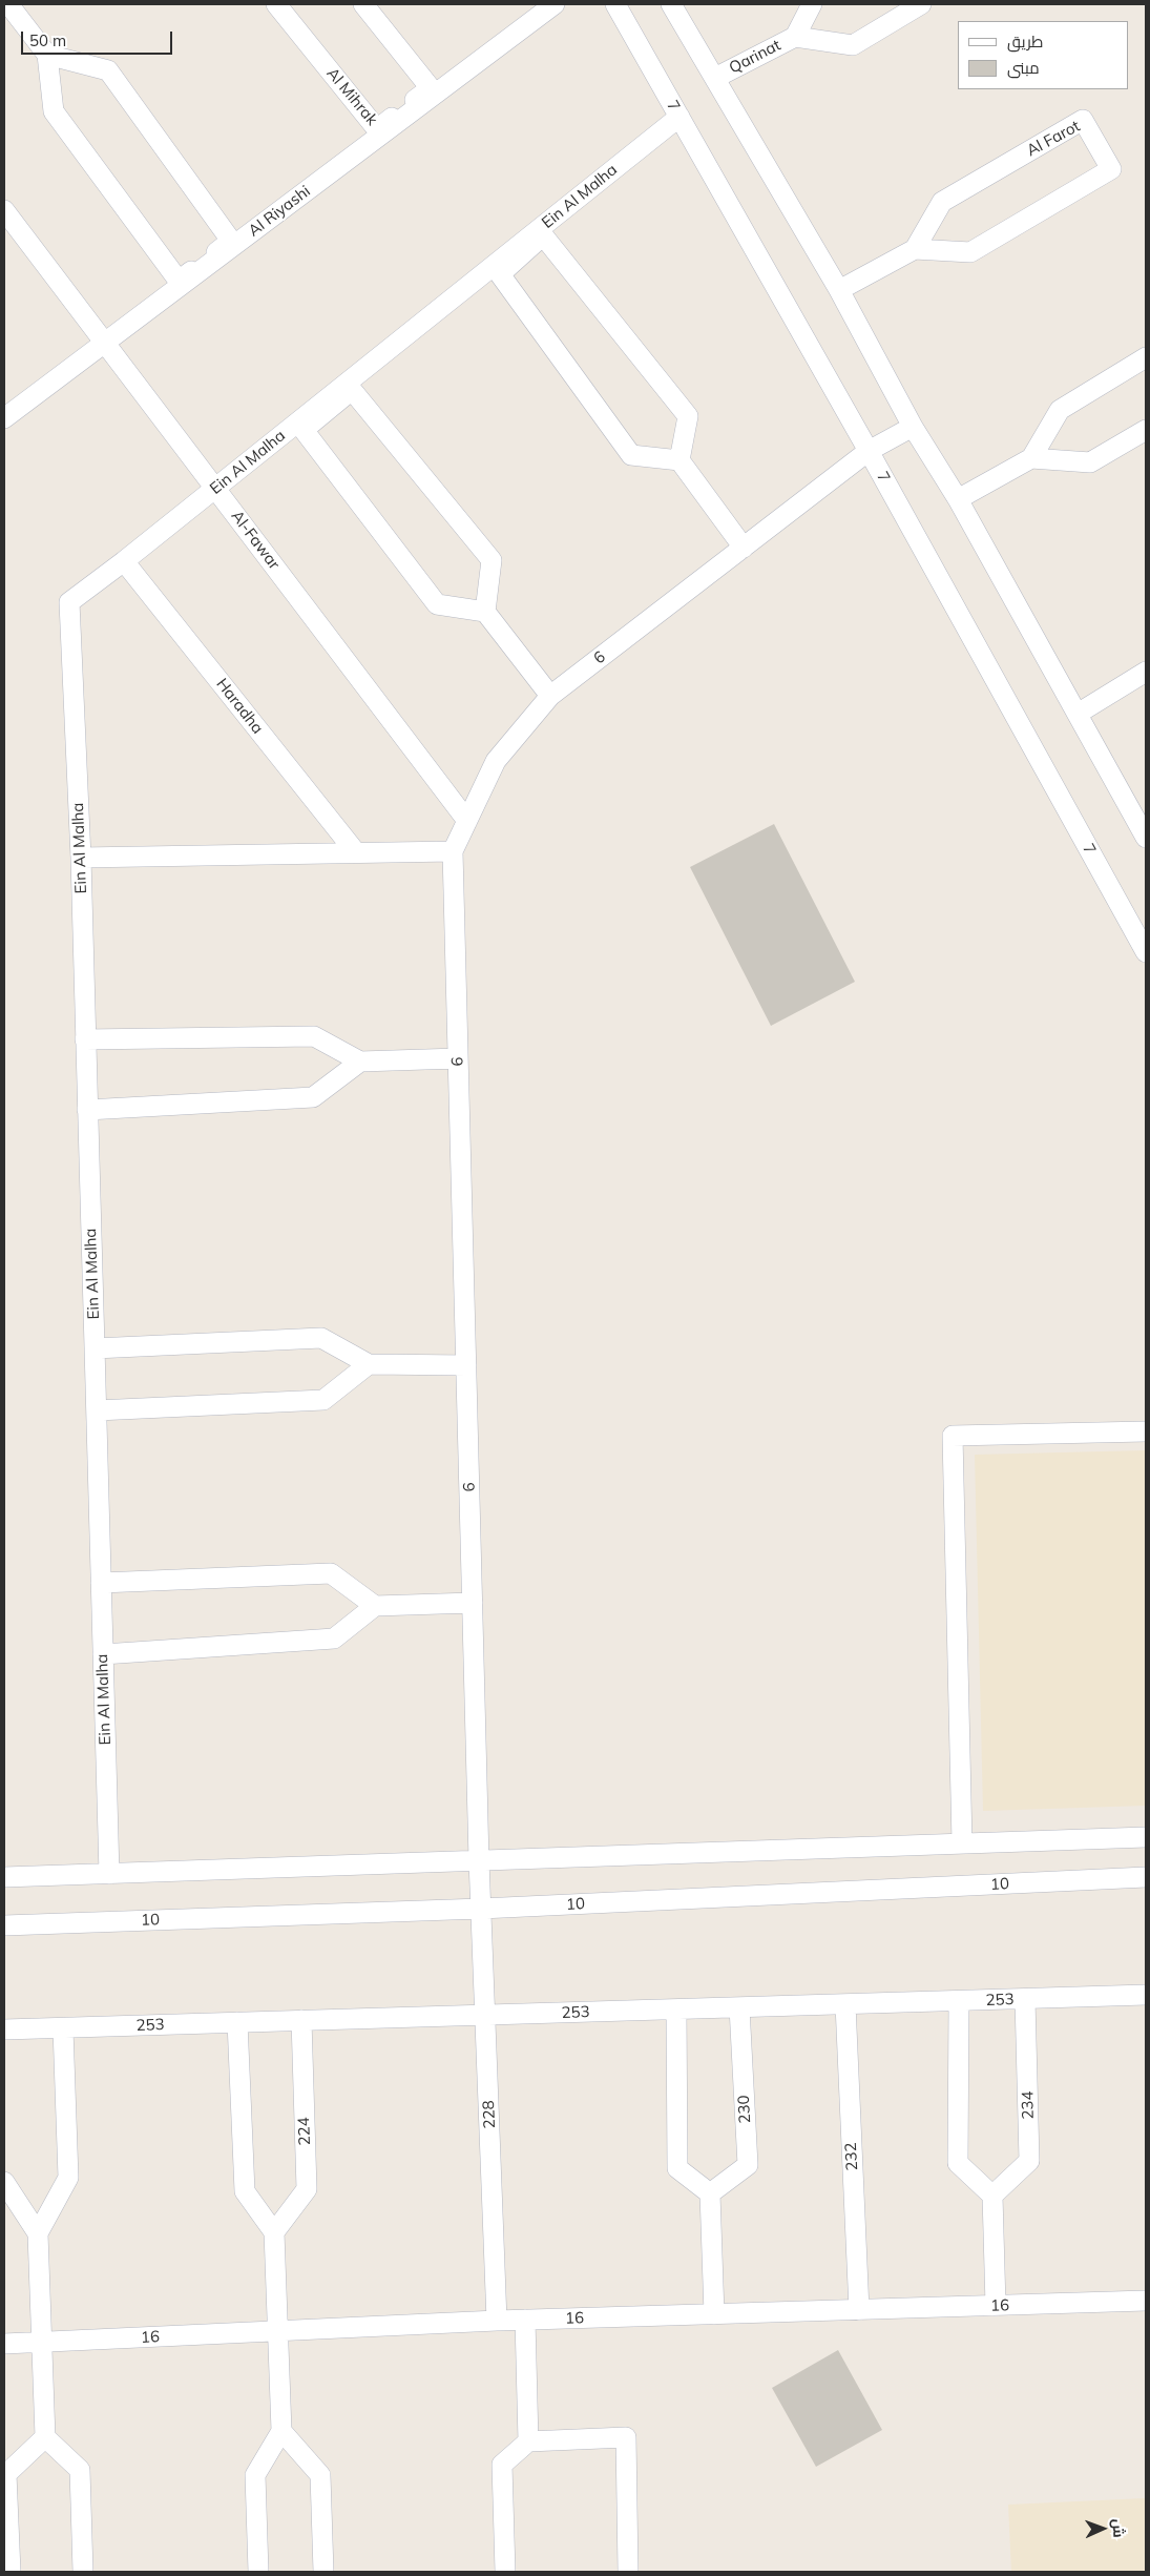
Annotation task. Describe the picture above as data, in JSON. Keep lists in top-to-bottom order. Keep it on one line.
{"streets":{"street":["Qarinat","Al Mihrak","7","Al Farot","Ein Al Malha","Al Riyashi","Al-Fawar","6","Haradha","10","253","234","230","228","224","232","16"]},"crossings":[["7","Ein Al Malha"],["7","6"],["Ein Al Malha","Al-Fawar"],["Ein Al Malha","Haradha"],["Al Riyashi","Al-Fawar"],["Al-Fawar","6"],["6","10"],["6","228"],["10","228"],["253","234"],["253","230"],["253","228"],["253","224"],["253","232"],["228","16"],["232","16"]],"legend":["طريق","مبنى"],"scale_bar":"50 m","north":"right"}
